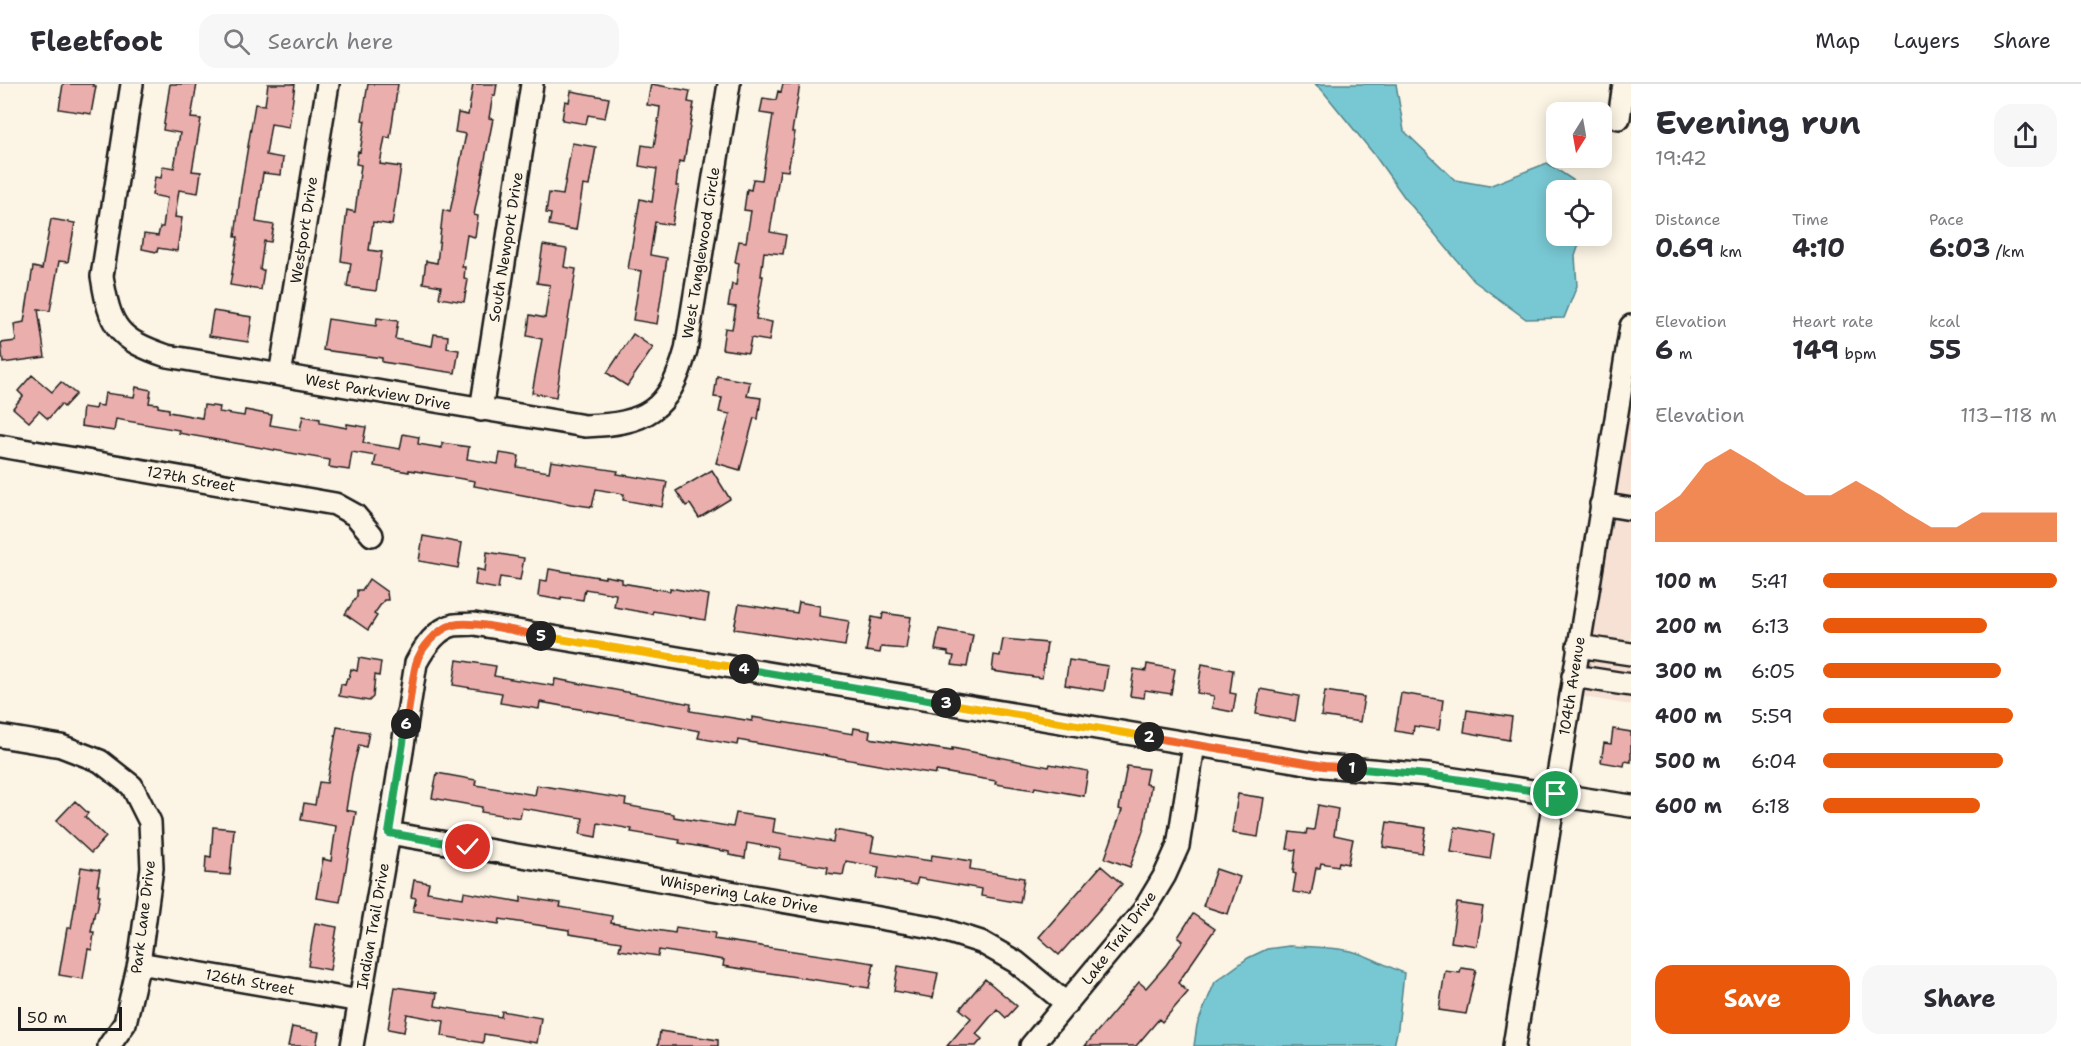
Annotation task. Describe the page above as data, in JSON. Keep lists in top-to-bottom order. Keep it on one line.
{"streets":{"street":["Westport Drive","South Newport Drive","West Tanglewood Circle","West Parkview Drive","127th Street","104th Avenue","Whispering Lake Drive","Park Lane Drive","Indian Trail Drive","Lake Trail Drive","126th Street"]},"crossings":[["Westport Drive","West Parkview Drive"],["South Newport Drive","West Parkview Drive"],["West Tanglewood Circle","West Parkview Drive"],["Whispering Lake Drive","Indian Trail Drive"],["Whispering Lake Drive","Lake Trail Drive"],["Park Lane Drive","126th Street"],["Indian Trail Drive","Lake Trail Drive"],["Indian Trail Drive","126th Street"]],"scale_bar":"50 m","north":"bottom","page":{"header":"Fleetfoot","search":"Search here","nav":["Map","Layers","Share"],"heading":["Evening run","19:42"],"stats":[["Distance","0.69 km"],["Time","4:10"],["Pace","6:03 /km"],["Elevation","6 m"],["Heart rate","149 bpm"],["kcal","55"]],"chart":["Elevation","113–118 m"],"list":[{"name":"100 m","note":"5:41"},{"name":"200 m","note":"6:13"},{"name":"300 m","note":"6:05"},{"name":"400 m","note":"5:59"},{"name":"500 m","note":"6:04"},{"name":"600 m","note":"6:18"}],"pins":["5","4","3","6","2","1"],"buttons":["Save","Share"],"scale":"50 m"}}
